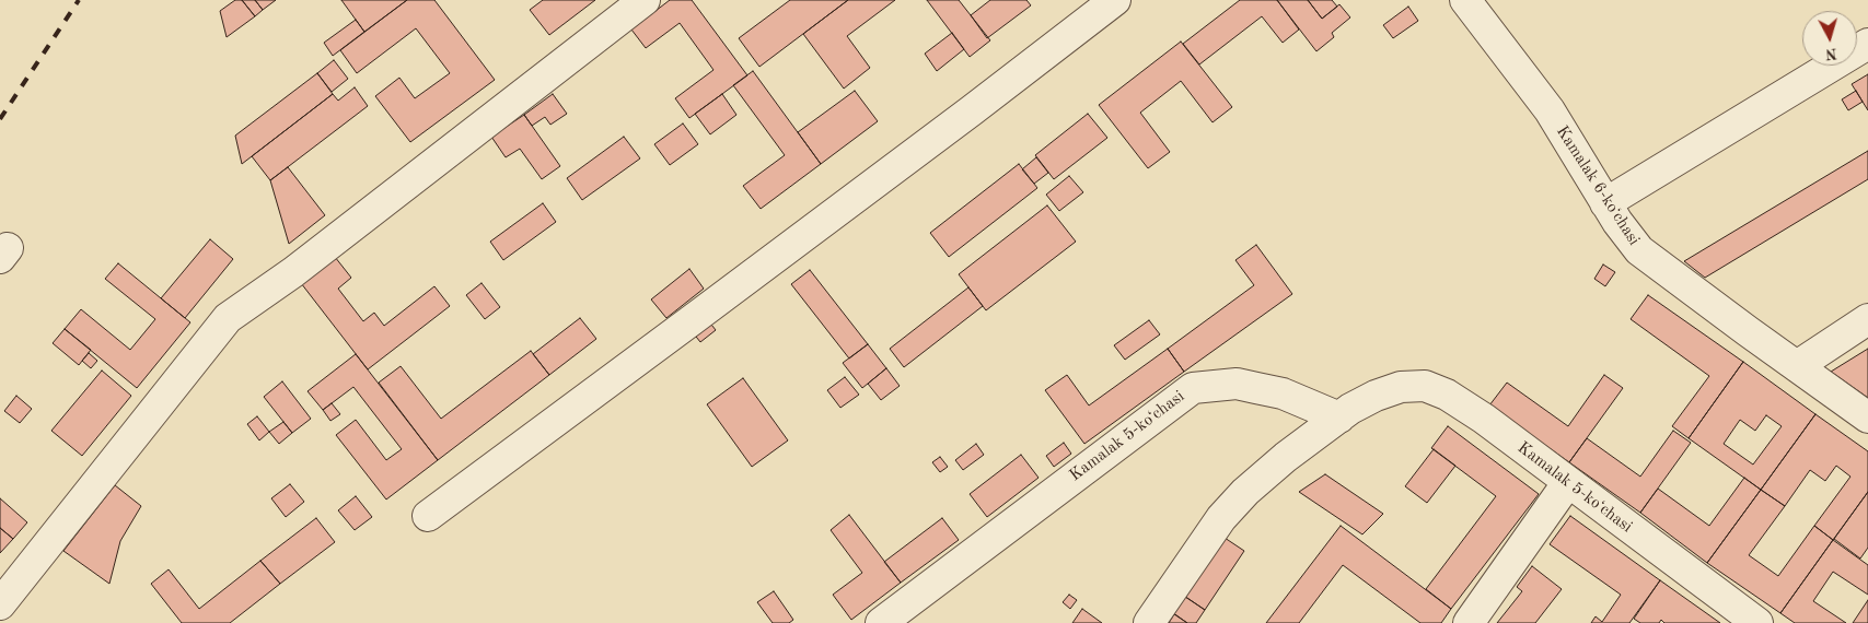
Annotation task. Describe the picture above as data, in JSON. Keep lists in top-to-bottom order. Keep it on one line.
{"streets":{"street":["Kamalak 6-koʻchasi","Kamalak 5-koʻchasi"]},"north":"bottom"}
